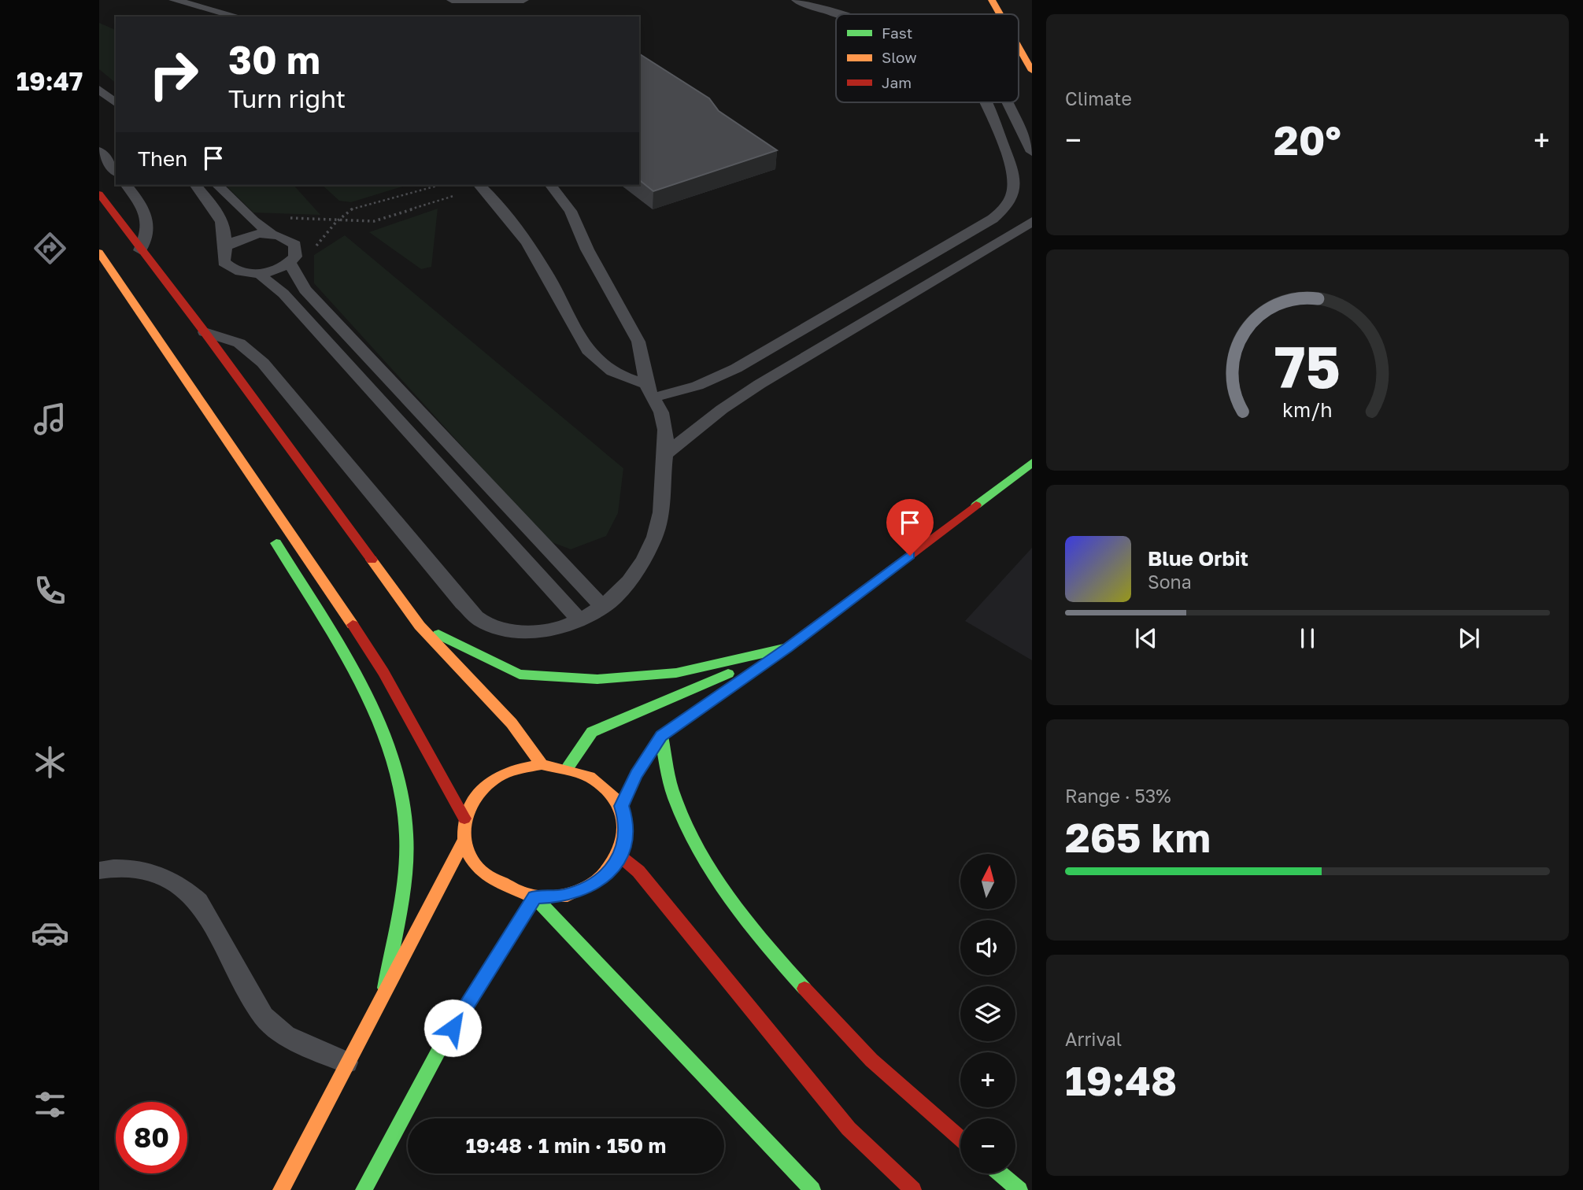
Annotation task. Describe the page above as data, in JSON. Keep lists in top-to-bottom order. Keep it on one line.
{"legend":["Fast","Slow","Jam"],"north":"top","page":{"tabs":"19:47","tile":["Climate",["Range · 53%","265 km"],["Arrival","19:48"]],"turn":["30 m","Turn right"],"heat":["−","20°","+"],"then":"Then","song":["Blue Orbit","Sona"],"map_buttons":["+","−"],"limit":"80","trip":"19:48 · 1 min · 150 m","gauge":["75","km/h"]}}
